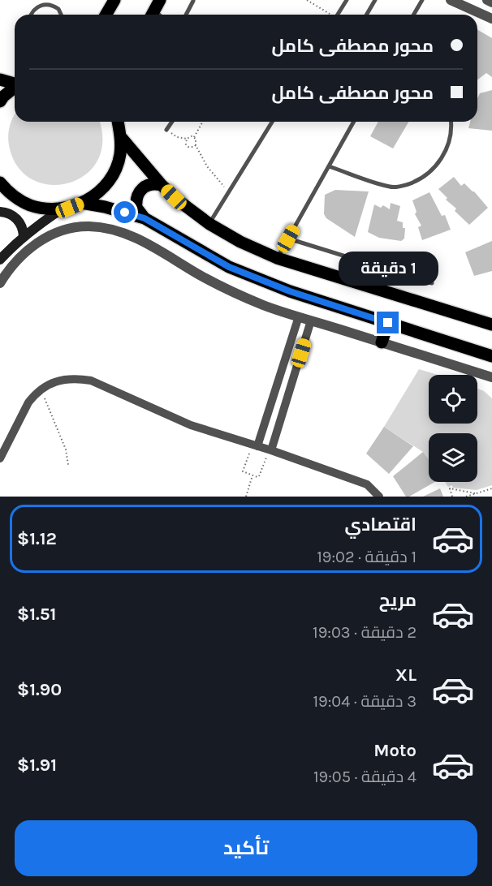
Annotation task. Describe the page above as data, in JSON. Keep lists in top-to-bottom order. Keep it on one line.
{"page":{"banner":["محور مصطفى كامل","محور مصطفى كامل"],"bubble":"1 دقيقة","list":[{"name":"اقتصادي","note":"1 دقيقة · 19:02","value":"$1.12"},{"name":"مريح","note":"2 دقيقة · 19:03","value":"$1.51"},{"name":"XL","note":"3 دقيقة · 19:04","value":"$1.90"},{"name":"Moto","note":"4 دقيقة · 19:05","value":"$1.91"}],"buttons":"تأكيد"}}
